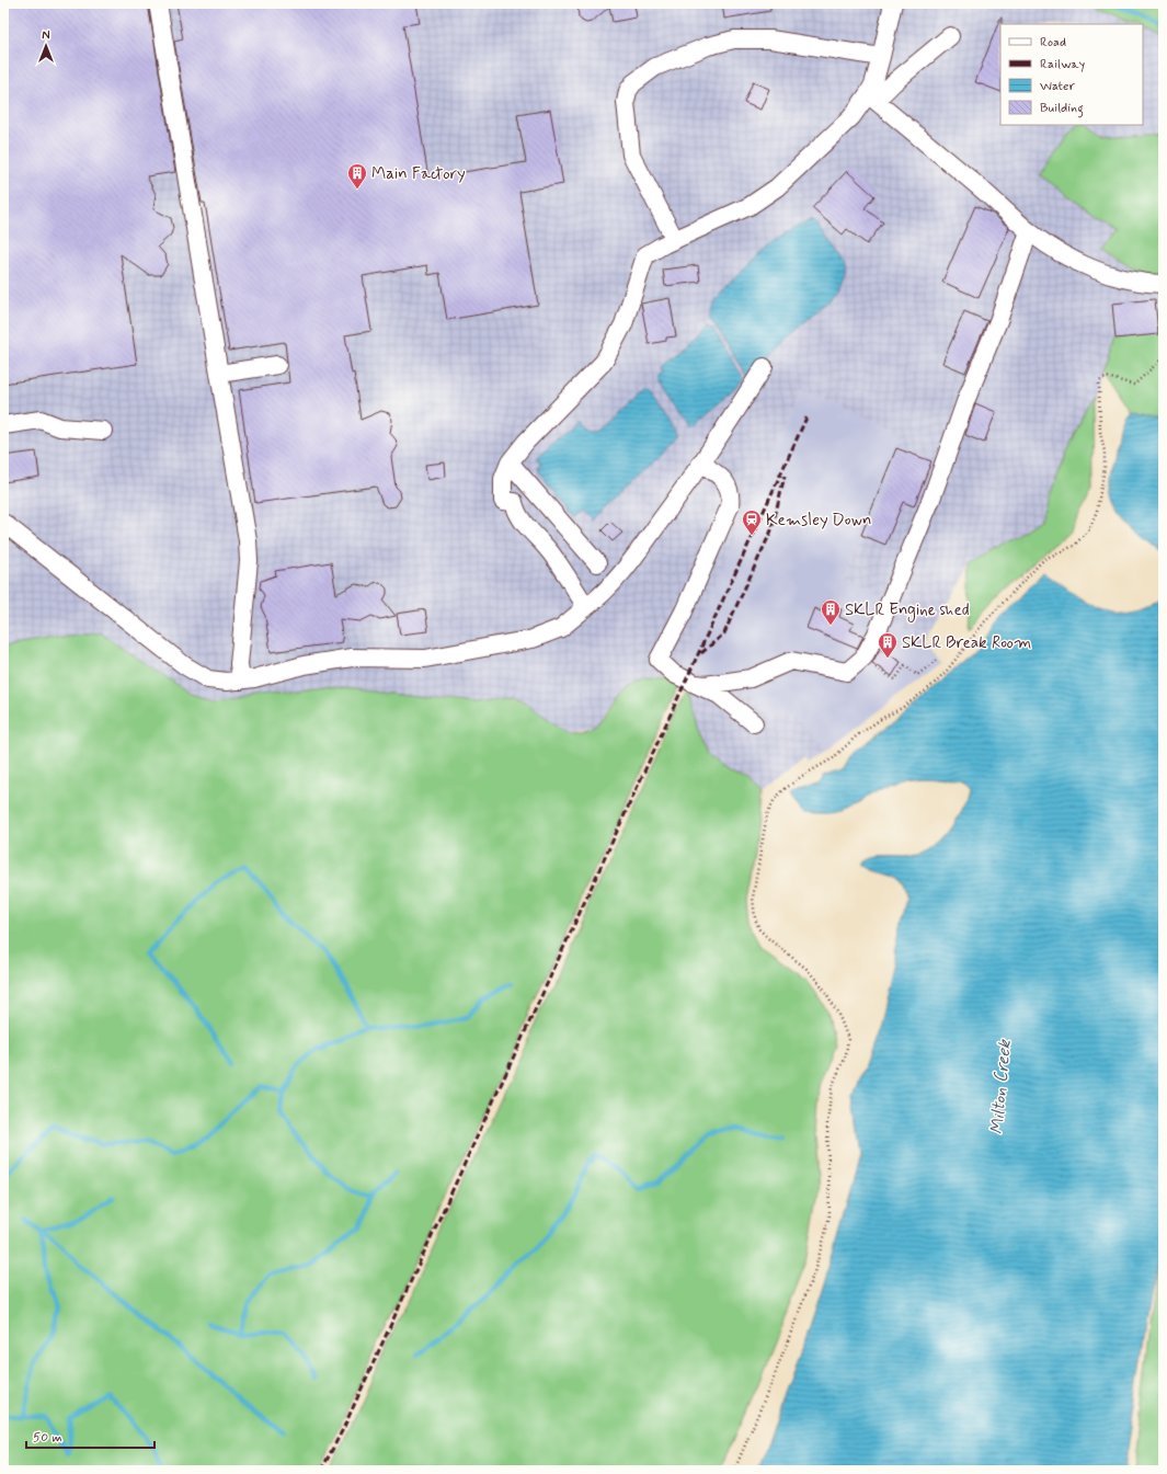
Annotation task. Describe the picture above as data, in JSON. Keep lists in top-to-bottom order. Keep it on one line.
{"water":["Milton Creek"],"places":{"building":["Main Factory","SKLR Engine shed","SKLR Break Room"],"station":["Kemsley Down"]},"legend":["Road","Railway","Water","Building"],"scale_bar":"50 m","north":"top"}
